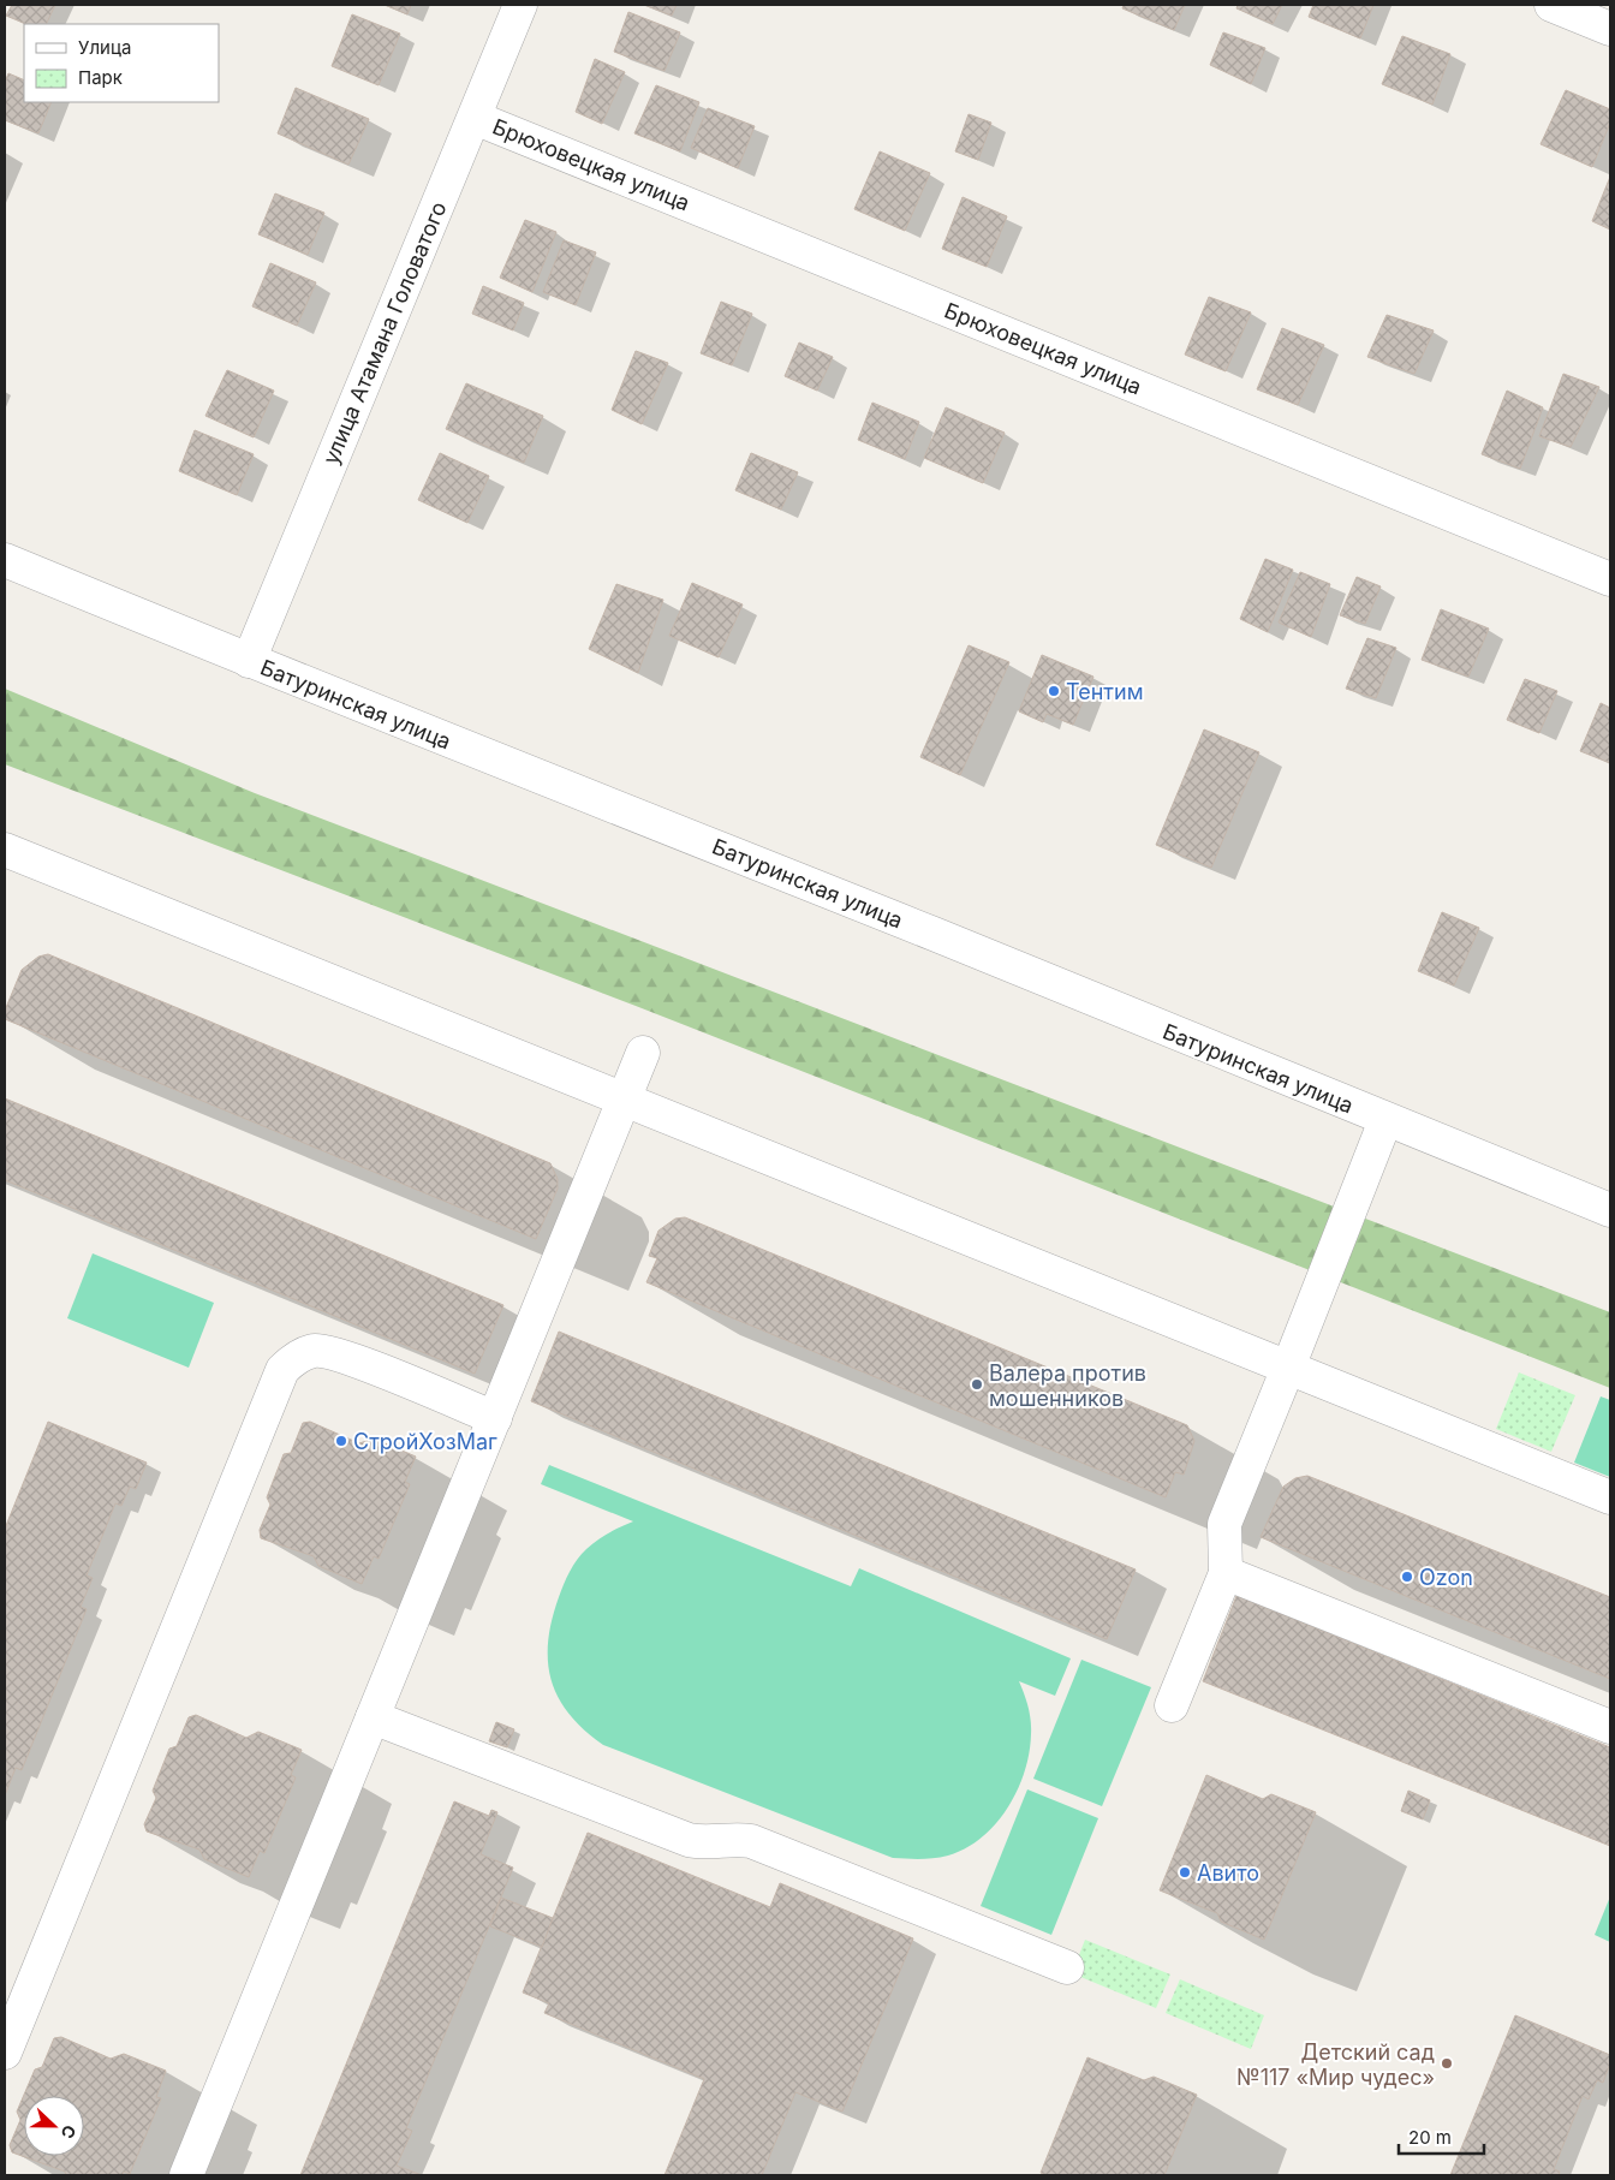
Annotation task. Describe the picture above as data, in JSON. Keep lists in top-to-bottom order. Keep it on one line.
{"streets":{"street":["Брюховецкая улица","улица Атамана Головатого","Батуринская улица"]},"crossings":[["Брюховецкая улица","улица Атамана Головатого"],["улица Атамана Головатого","Батуринская улица"]],"places":["Тентим","Валера против мошенников","СтройХозМаг","Ozon","Авито","Детский сад №117 «Мир чудес»"],"legend":["Улица","Парк"],"scale_bar":"20 m","north":"right"}
